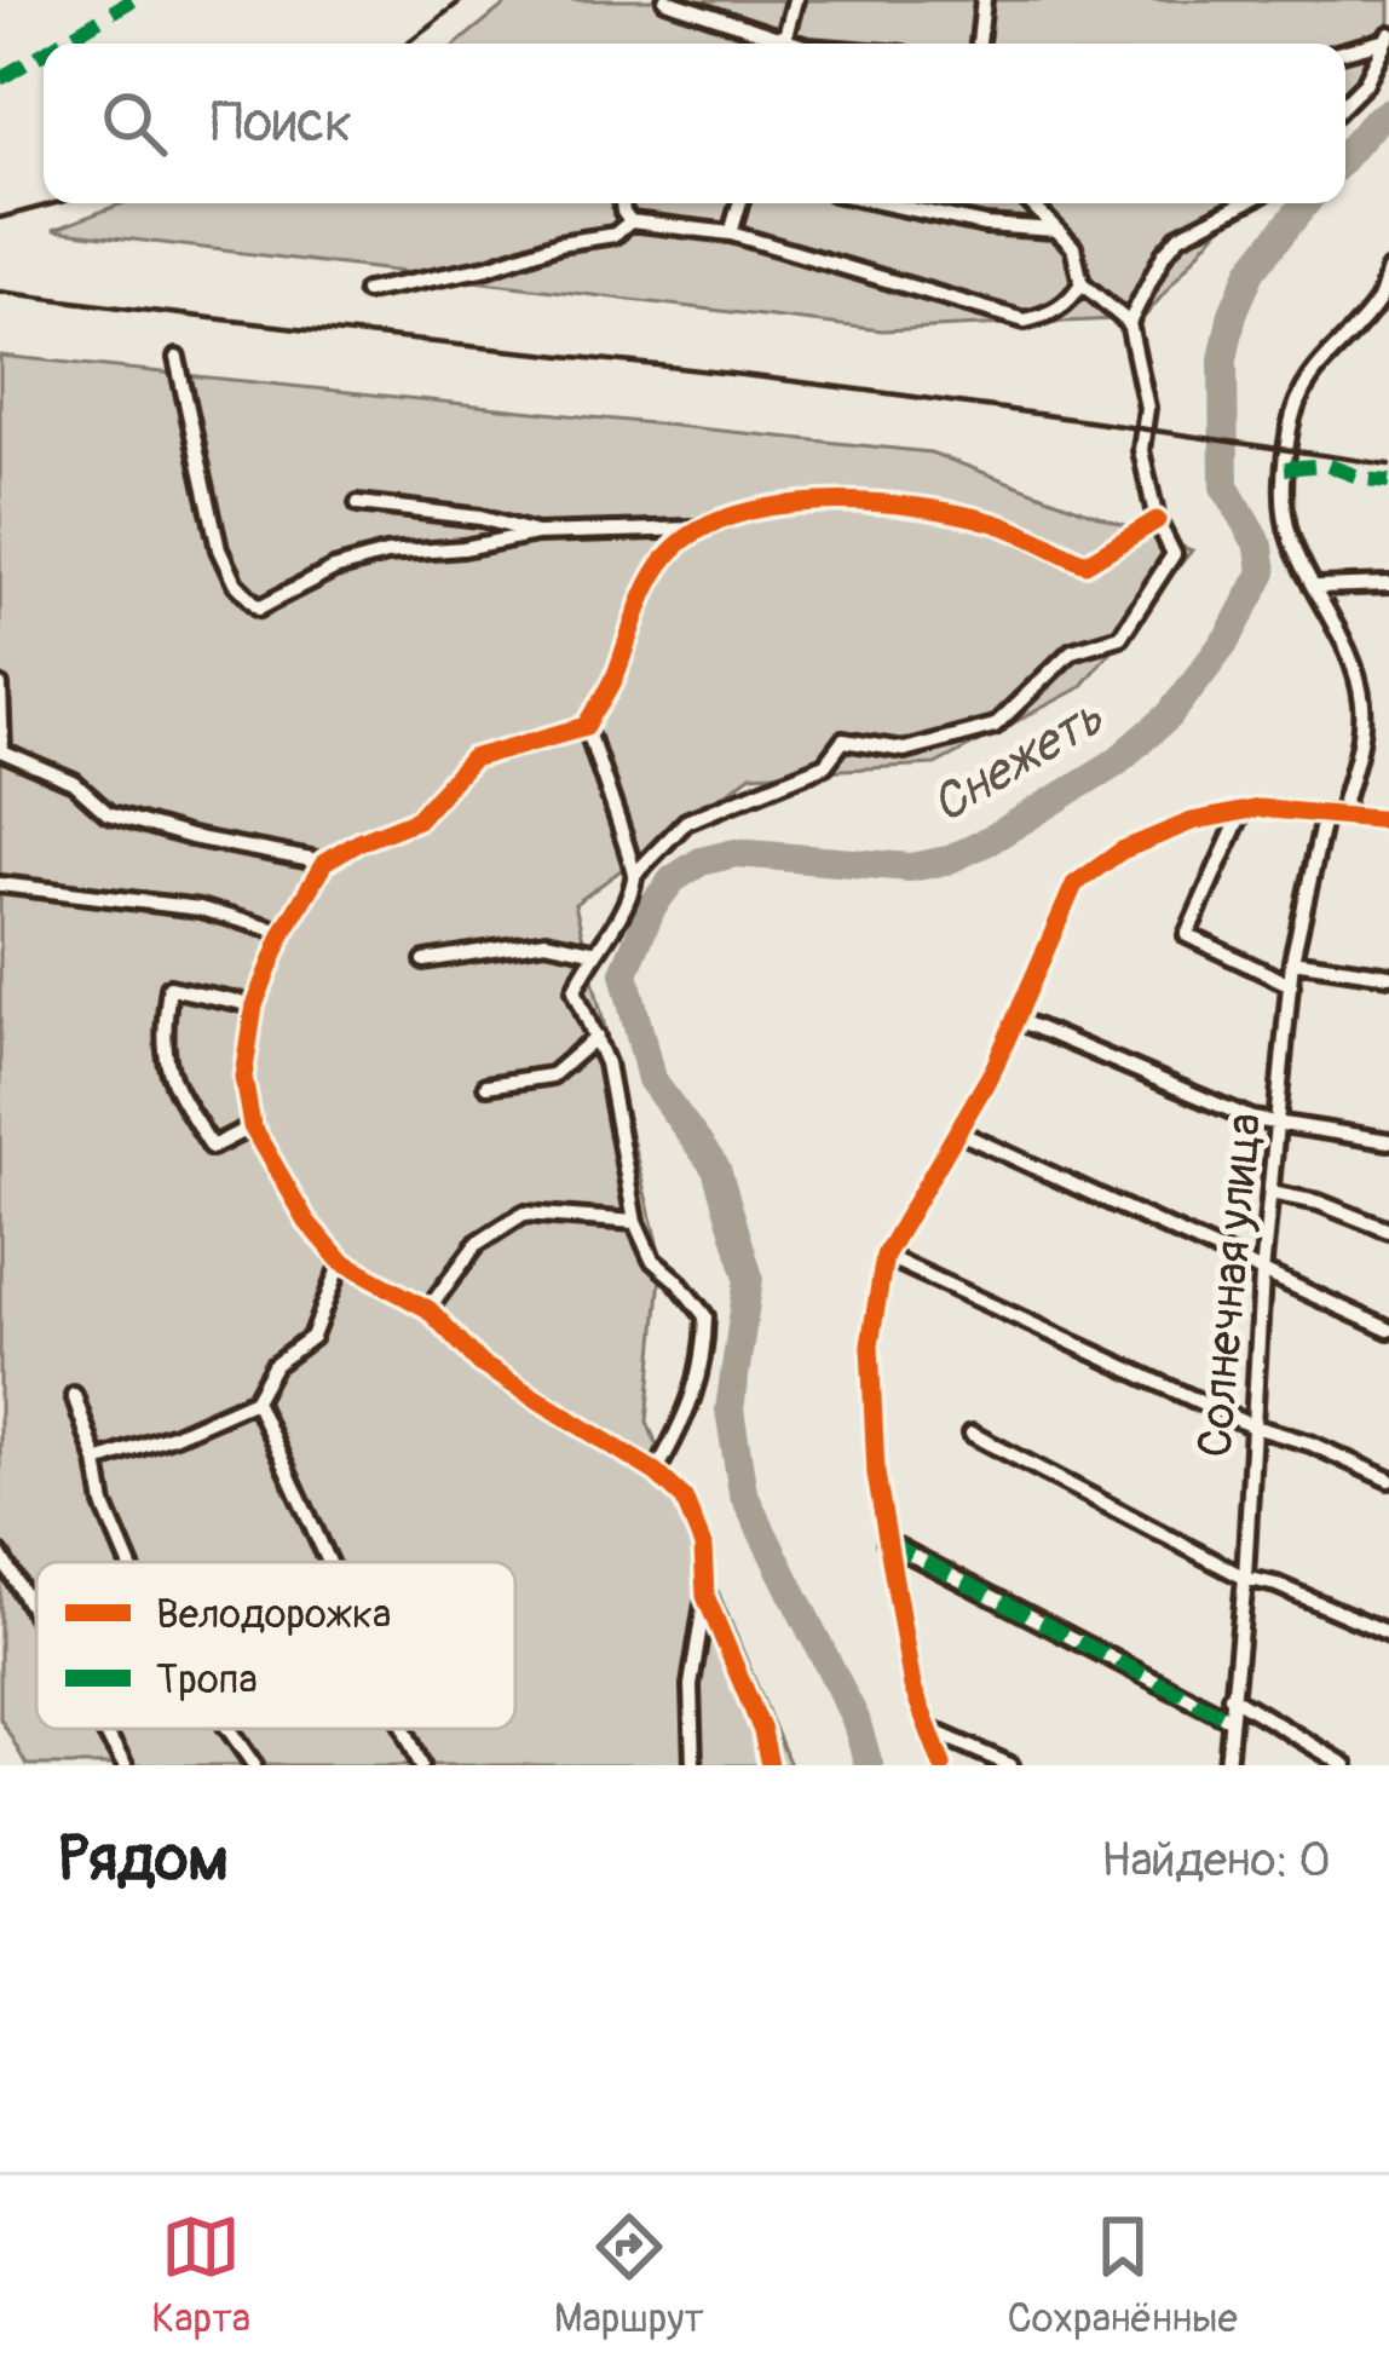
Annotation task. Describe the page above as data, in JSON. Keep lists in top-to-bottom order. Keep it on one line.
{"streets":{"street":["Солнечная улица"]},"water":["Снежеть"],"legend":["Велодорожка","Тропа"],"page":{"search":"Поиск","heading":["Рядом","Найдено: 0"],"nav":["Карта","Маршрут","Сохранённые"]}}
